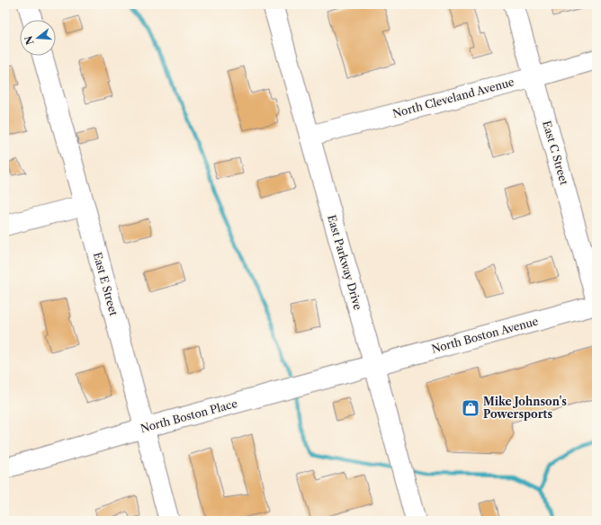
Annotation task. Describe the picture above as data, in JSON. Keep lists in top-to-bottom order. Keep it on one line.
{"streets":{"street":["North Cleveland Avenue","East C Street","East Parkway Drive","East E Street","North Boston Avenue","North Boston Place"]},"crossings":[["North Cleveland Avenue","East C Street"],["North Cleveland Avenue","East Parkway Drive"],["East Parkway Drive","North Boston Avenue"],["East Parkway Drive","North Boston Place"],["East E Street","North Boston Place"],["North Boston Avenue","North Boston Place"]],"places":{"shop":["Mike Johnson's Powersports"]},"north":"left"}
